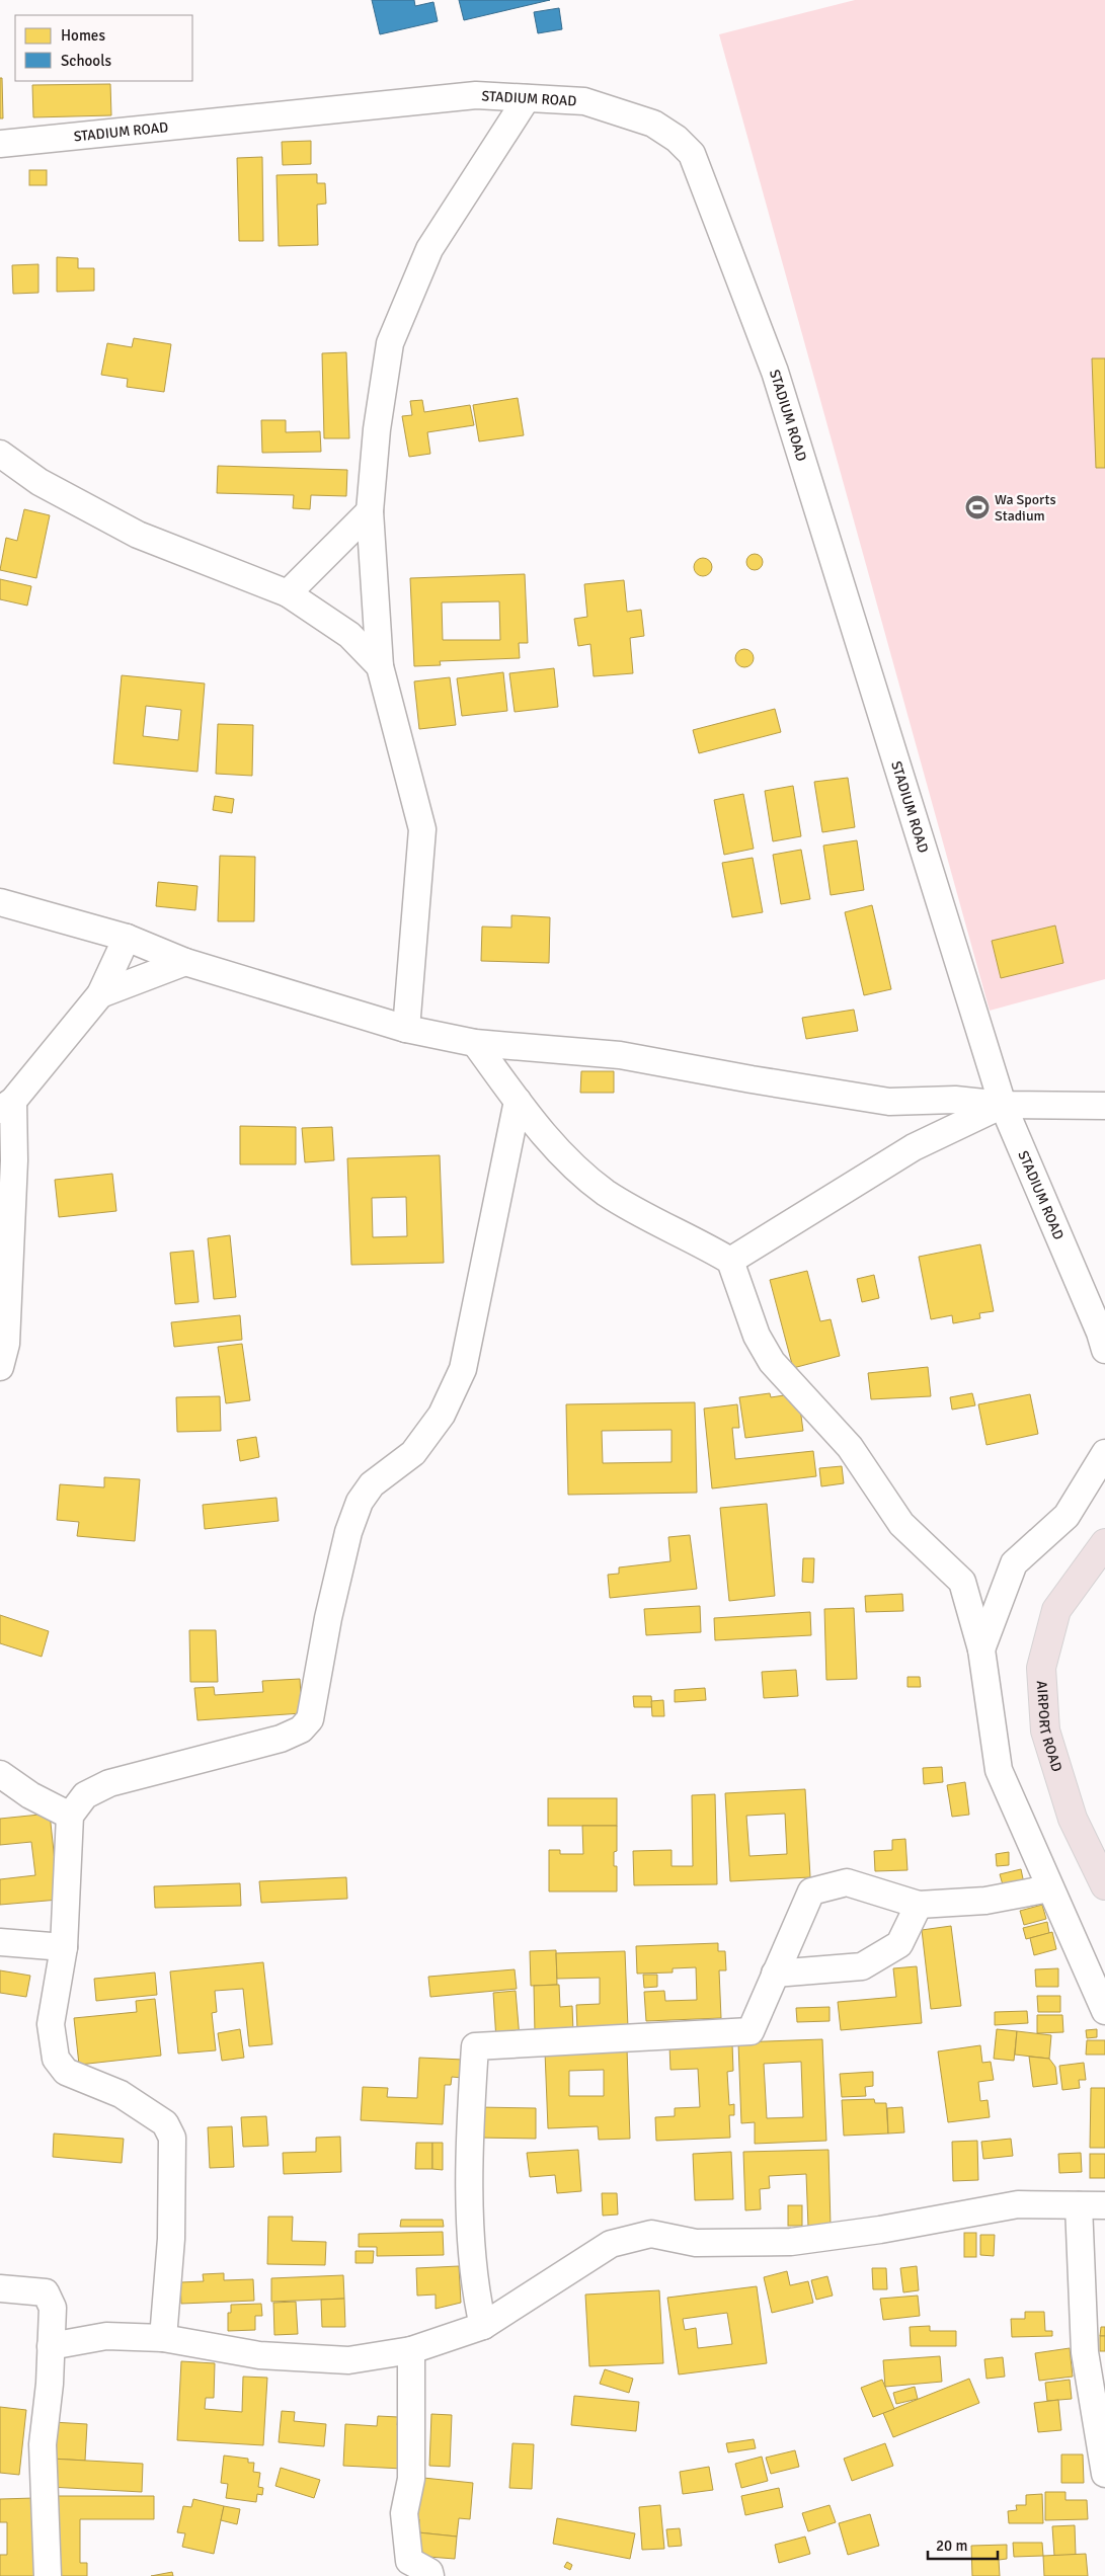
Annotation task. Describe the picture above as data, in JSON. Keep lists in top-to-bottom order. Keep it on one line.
{"streets":{"highway":["AIRPORT ROAD"],"street":["STADIUM ROAD"]},"places":{"sports":["Wa Sports Stadium"]},"legend":["Homes","Schools"],"scale_bar":"20 m"}
